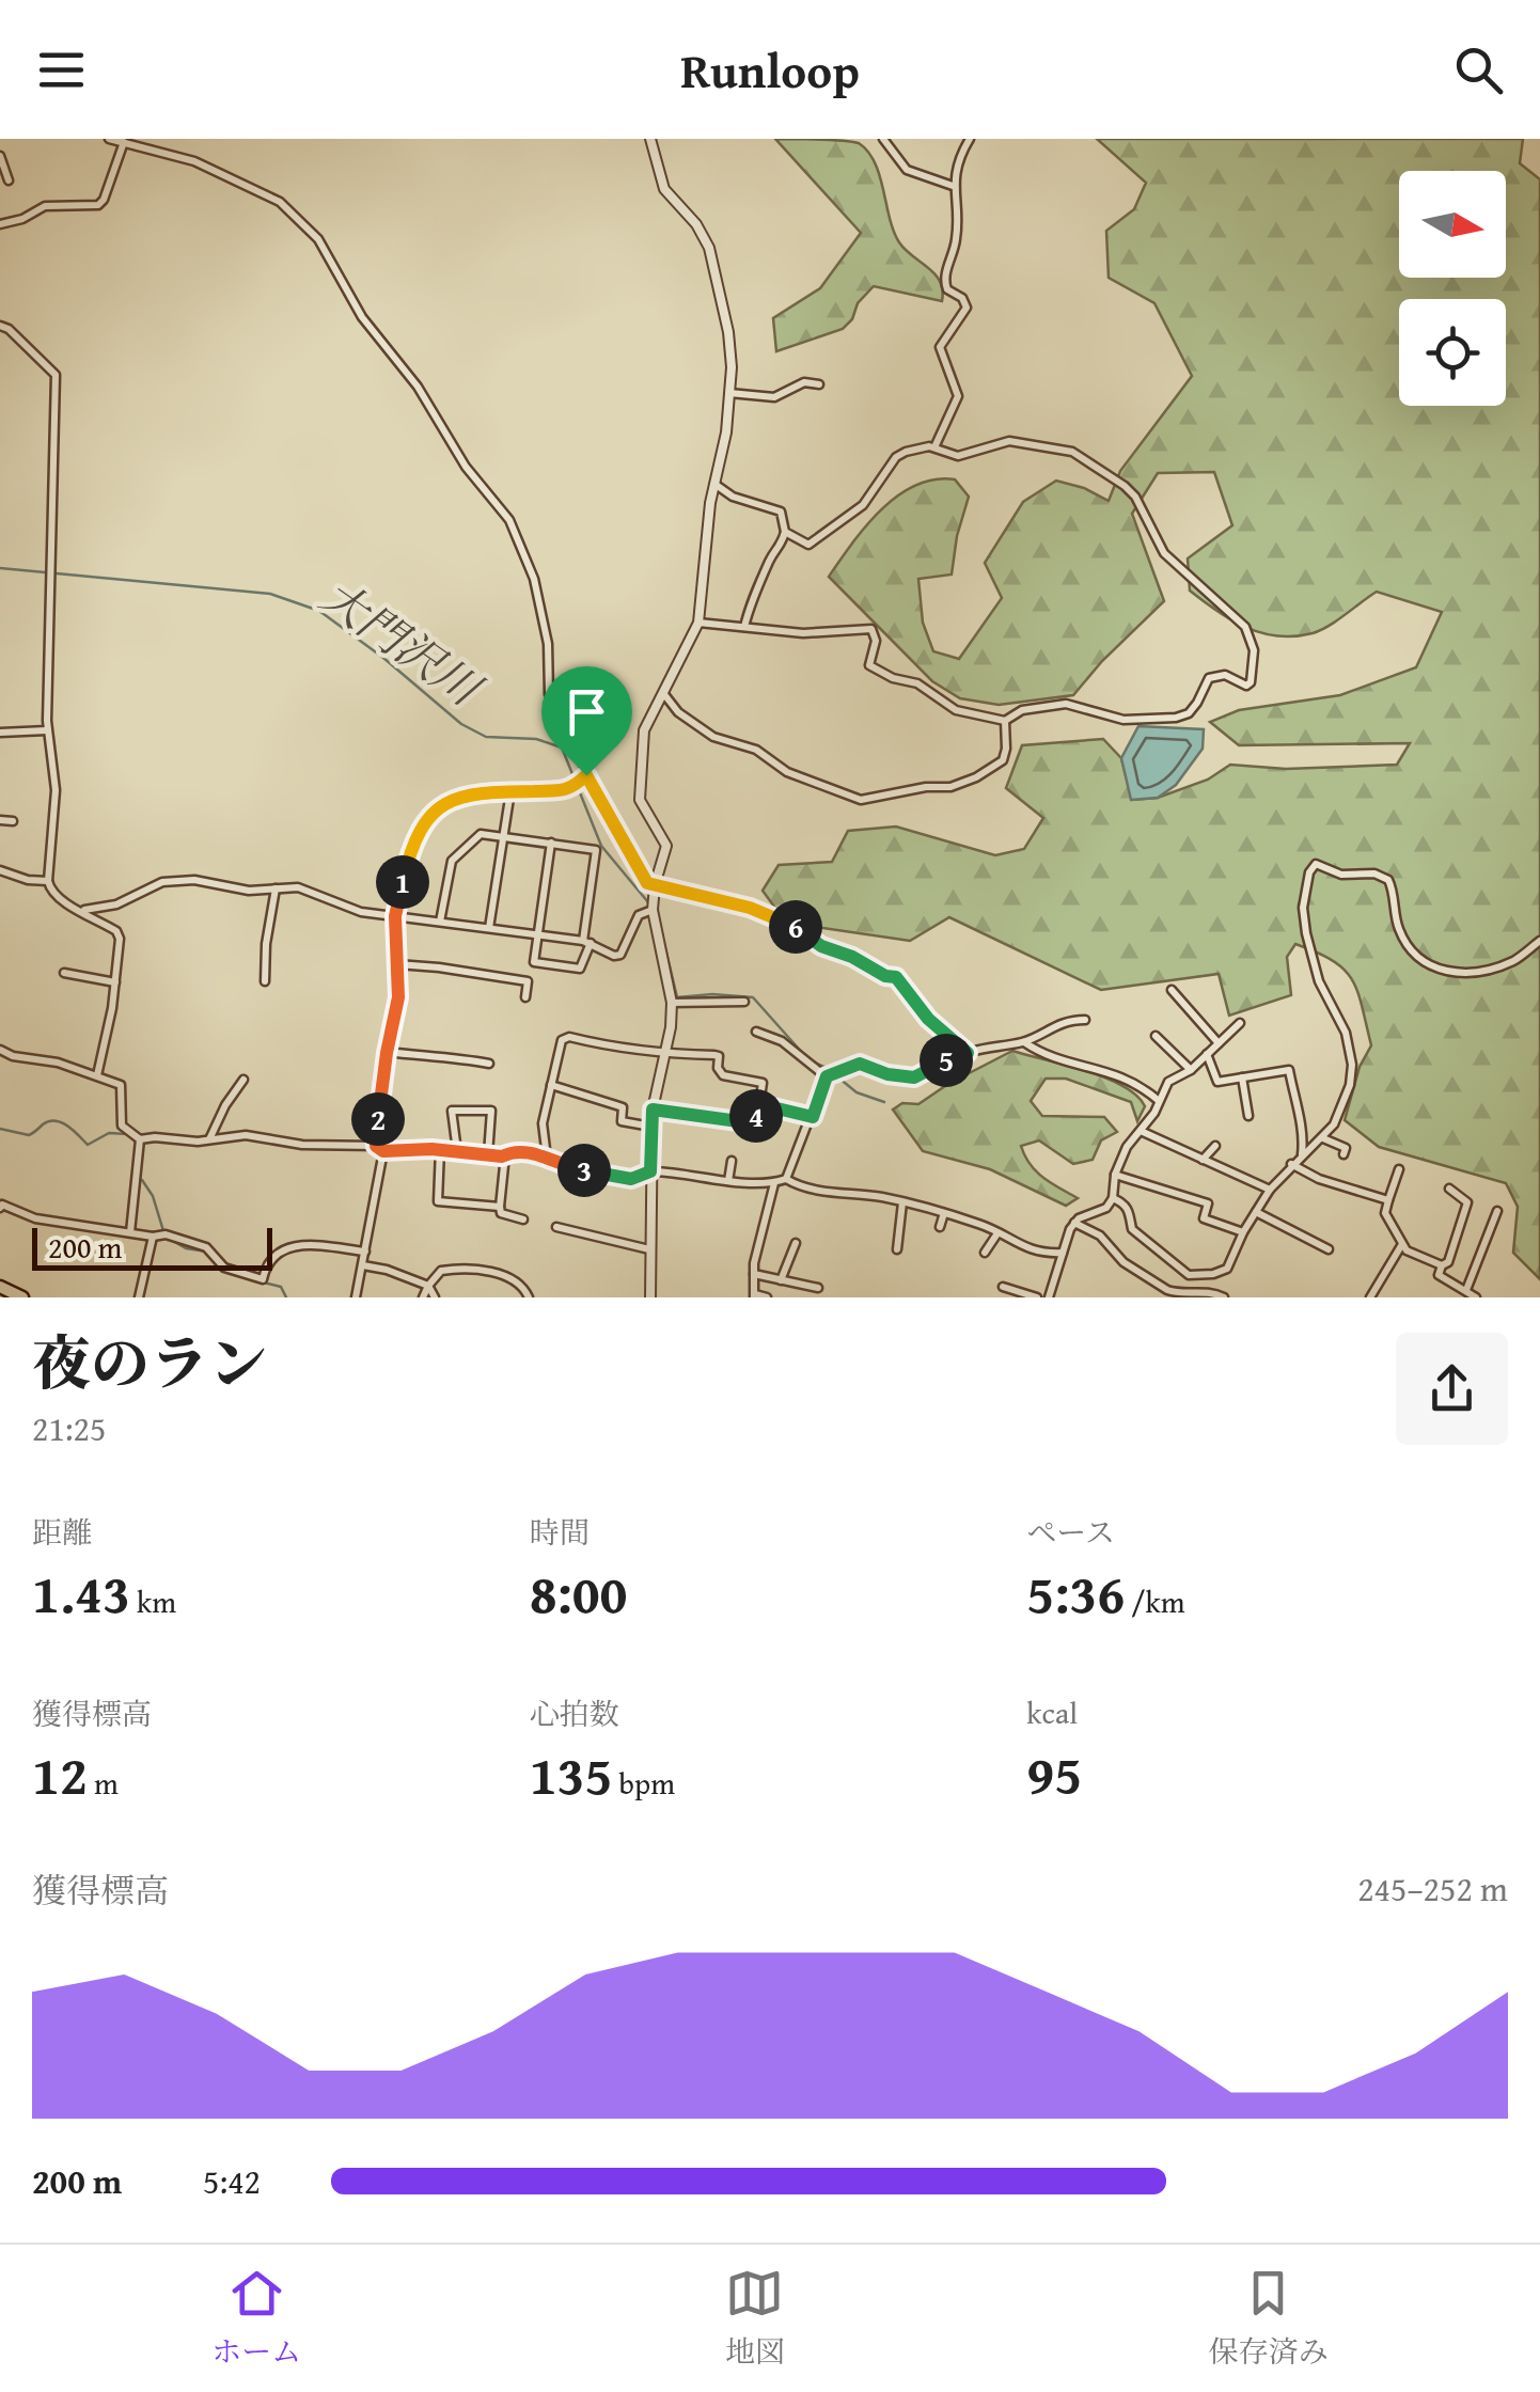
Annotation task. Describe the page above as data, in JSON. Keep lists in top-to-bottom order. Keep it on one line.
{"water":["大門沢川"],"scale_bar":"200 m","north":"right","page":{"header":"Runloop","pins":["1","6","5","4","2","3"],"scale":"200 m","heading":["夜のラン","21:25"],"stats":[["距離","1.43 km"],["時間","8:00"],["ペース","5:36 /km"],["獲得標高","12 m"],["心拍数","135 bpm"],["kcal","95"]],"chart":["獲得標高","245–252 m"],"list":[{"name":"200 m","note":"5:42"}],"tabs":["ホーム","地図","保存済み"]}}
